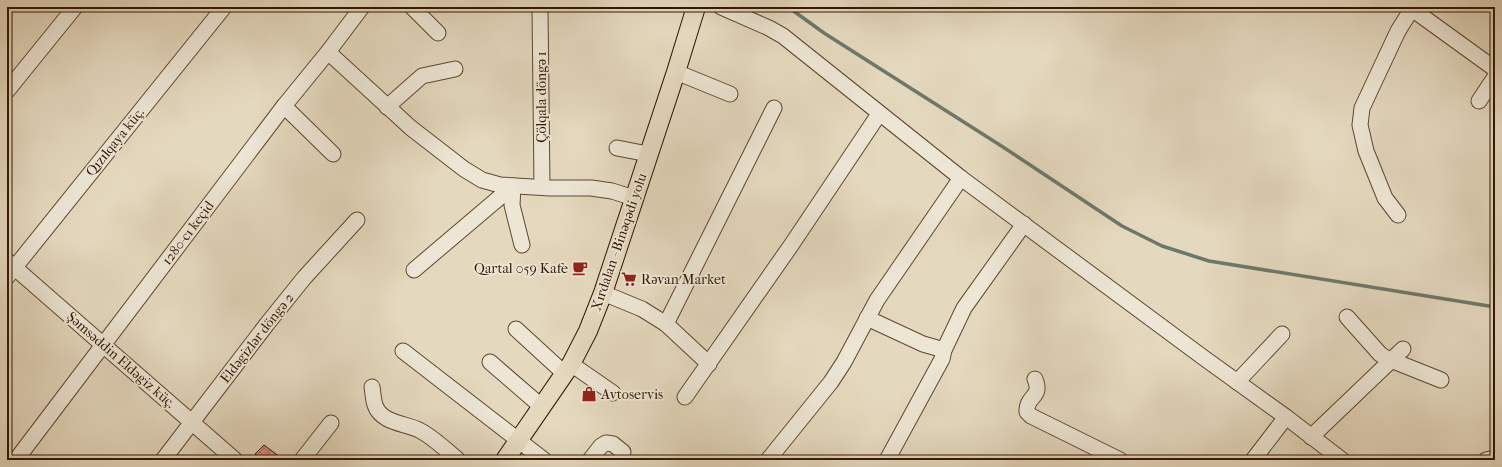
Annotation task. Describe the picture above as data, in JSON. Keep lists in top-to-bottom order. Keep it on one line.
{"streets":{"main road":["Xırdalan - Binəqədi yolu"],"street":["Çölqala döngə 1","Qızılqaya küç.","1280-cı keçid","Eldəgizlər döngə 2","Şəmsəddin Eldəgiz küç."]},"crossings":[["Qızılqaya küç.","Şəmsəddin Eldəgiz küç."],["1280-cı keçid","Şəmsəddin Eldəgiz küç."],["Eldəgizlər döngə 2","Şəmsəddin Eldəgiz küç."]],"places":{"cafe":["Qartal 059 Kafe"],"supermarket":["Rəvan Market"],"shop":["Avtoservis"]}}
